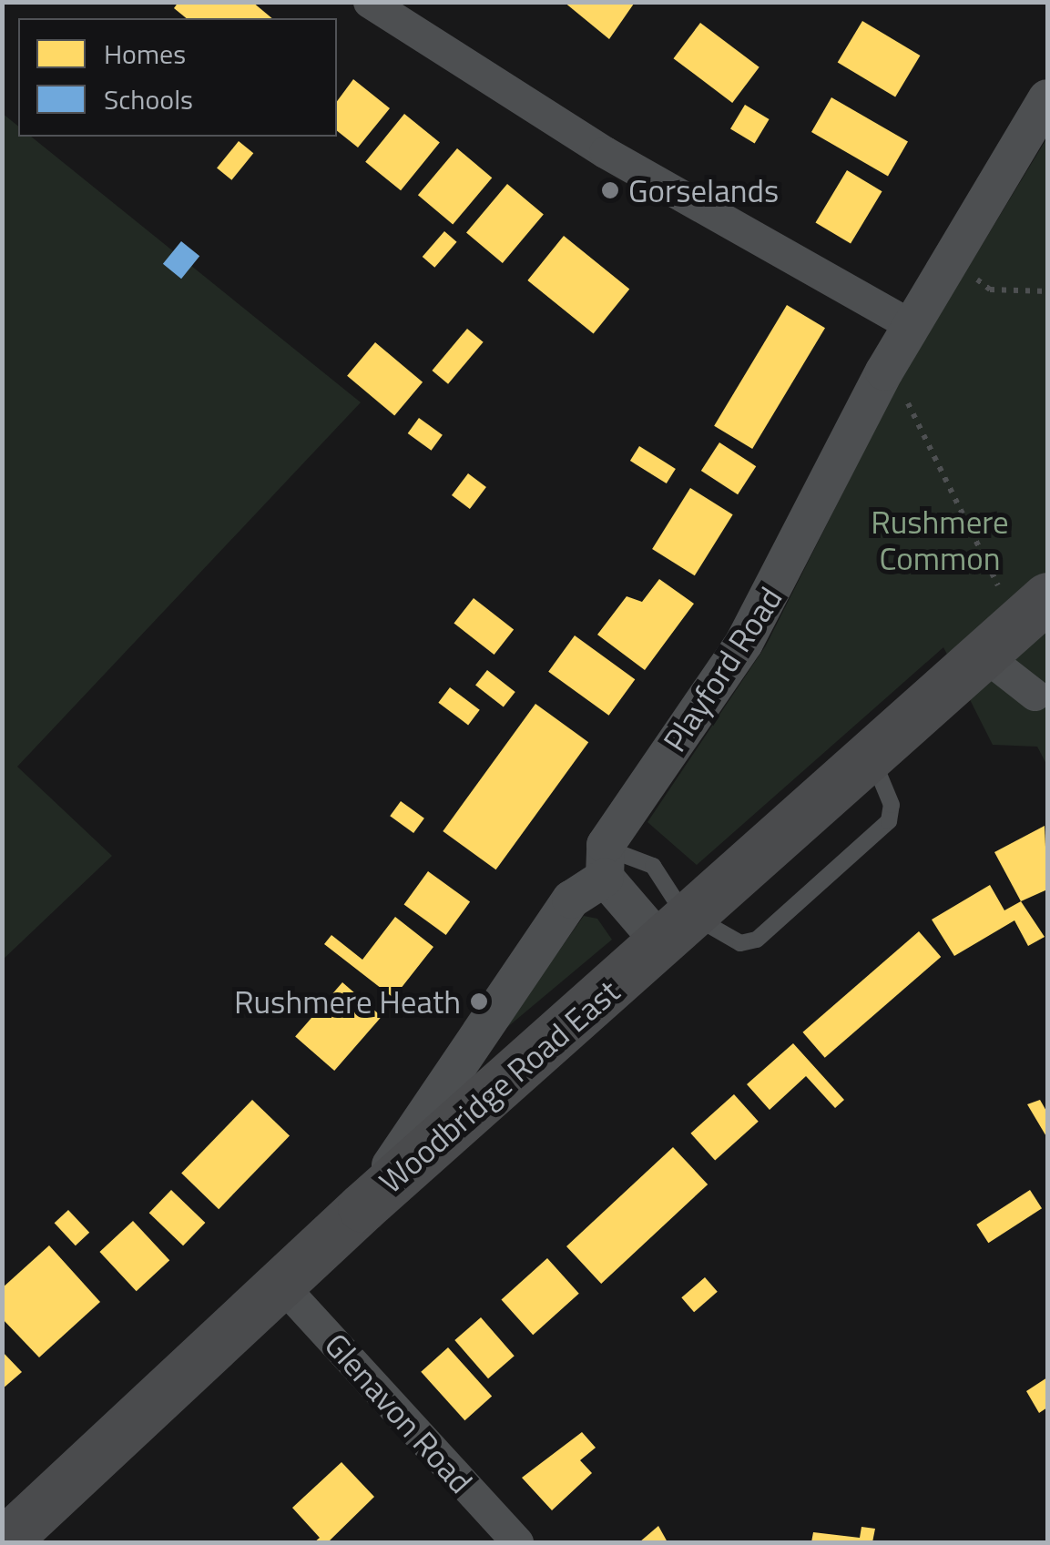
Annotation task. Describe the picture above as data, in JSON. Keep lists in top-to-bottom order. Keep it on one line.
{"streets":{"main road":["Woodbridge Road East"],"street":["Playford Road","Glenavon Road"]},"crossings":[["Playford Road","Woodbridge Road East"],["Woodbridge Road East","Glenavon Road"]],"parks":["Rushmere Common"],"places":["Gorselands","Rushmere Heath"],"legend":["Homes","Schools"]}
